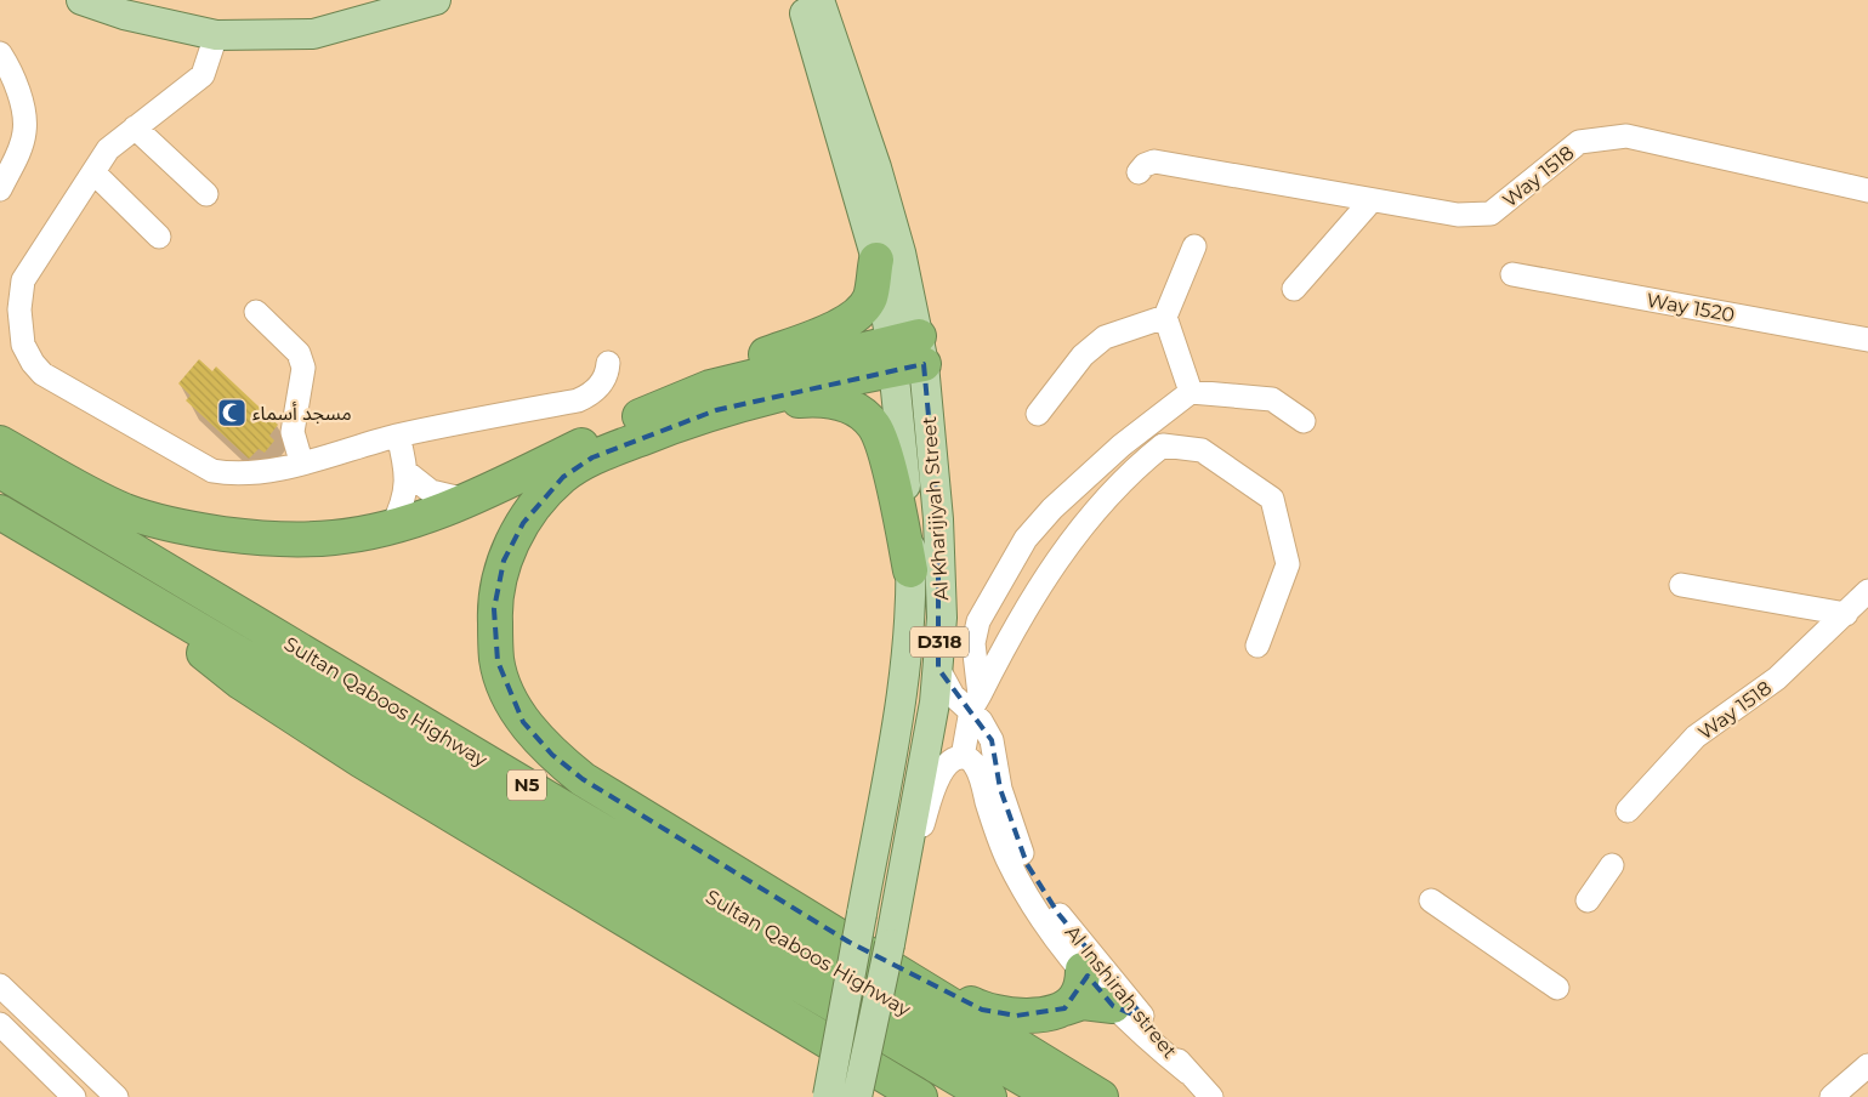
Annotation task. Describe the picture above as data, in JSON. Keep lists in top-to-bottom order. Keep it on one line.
{"streets":{"highway":["Sultan Qaboos Highway","N5"],"main road":["Al Kharijiyah Street","D318"],"street":["Way 1518","Way 1520","Al Inshirah street"]},"crossings":[["Al Kharijiyah Street","Al Inshirah street"]],"places":{"mosque":["مسجد أسماء"]}}
